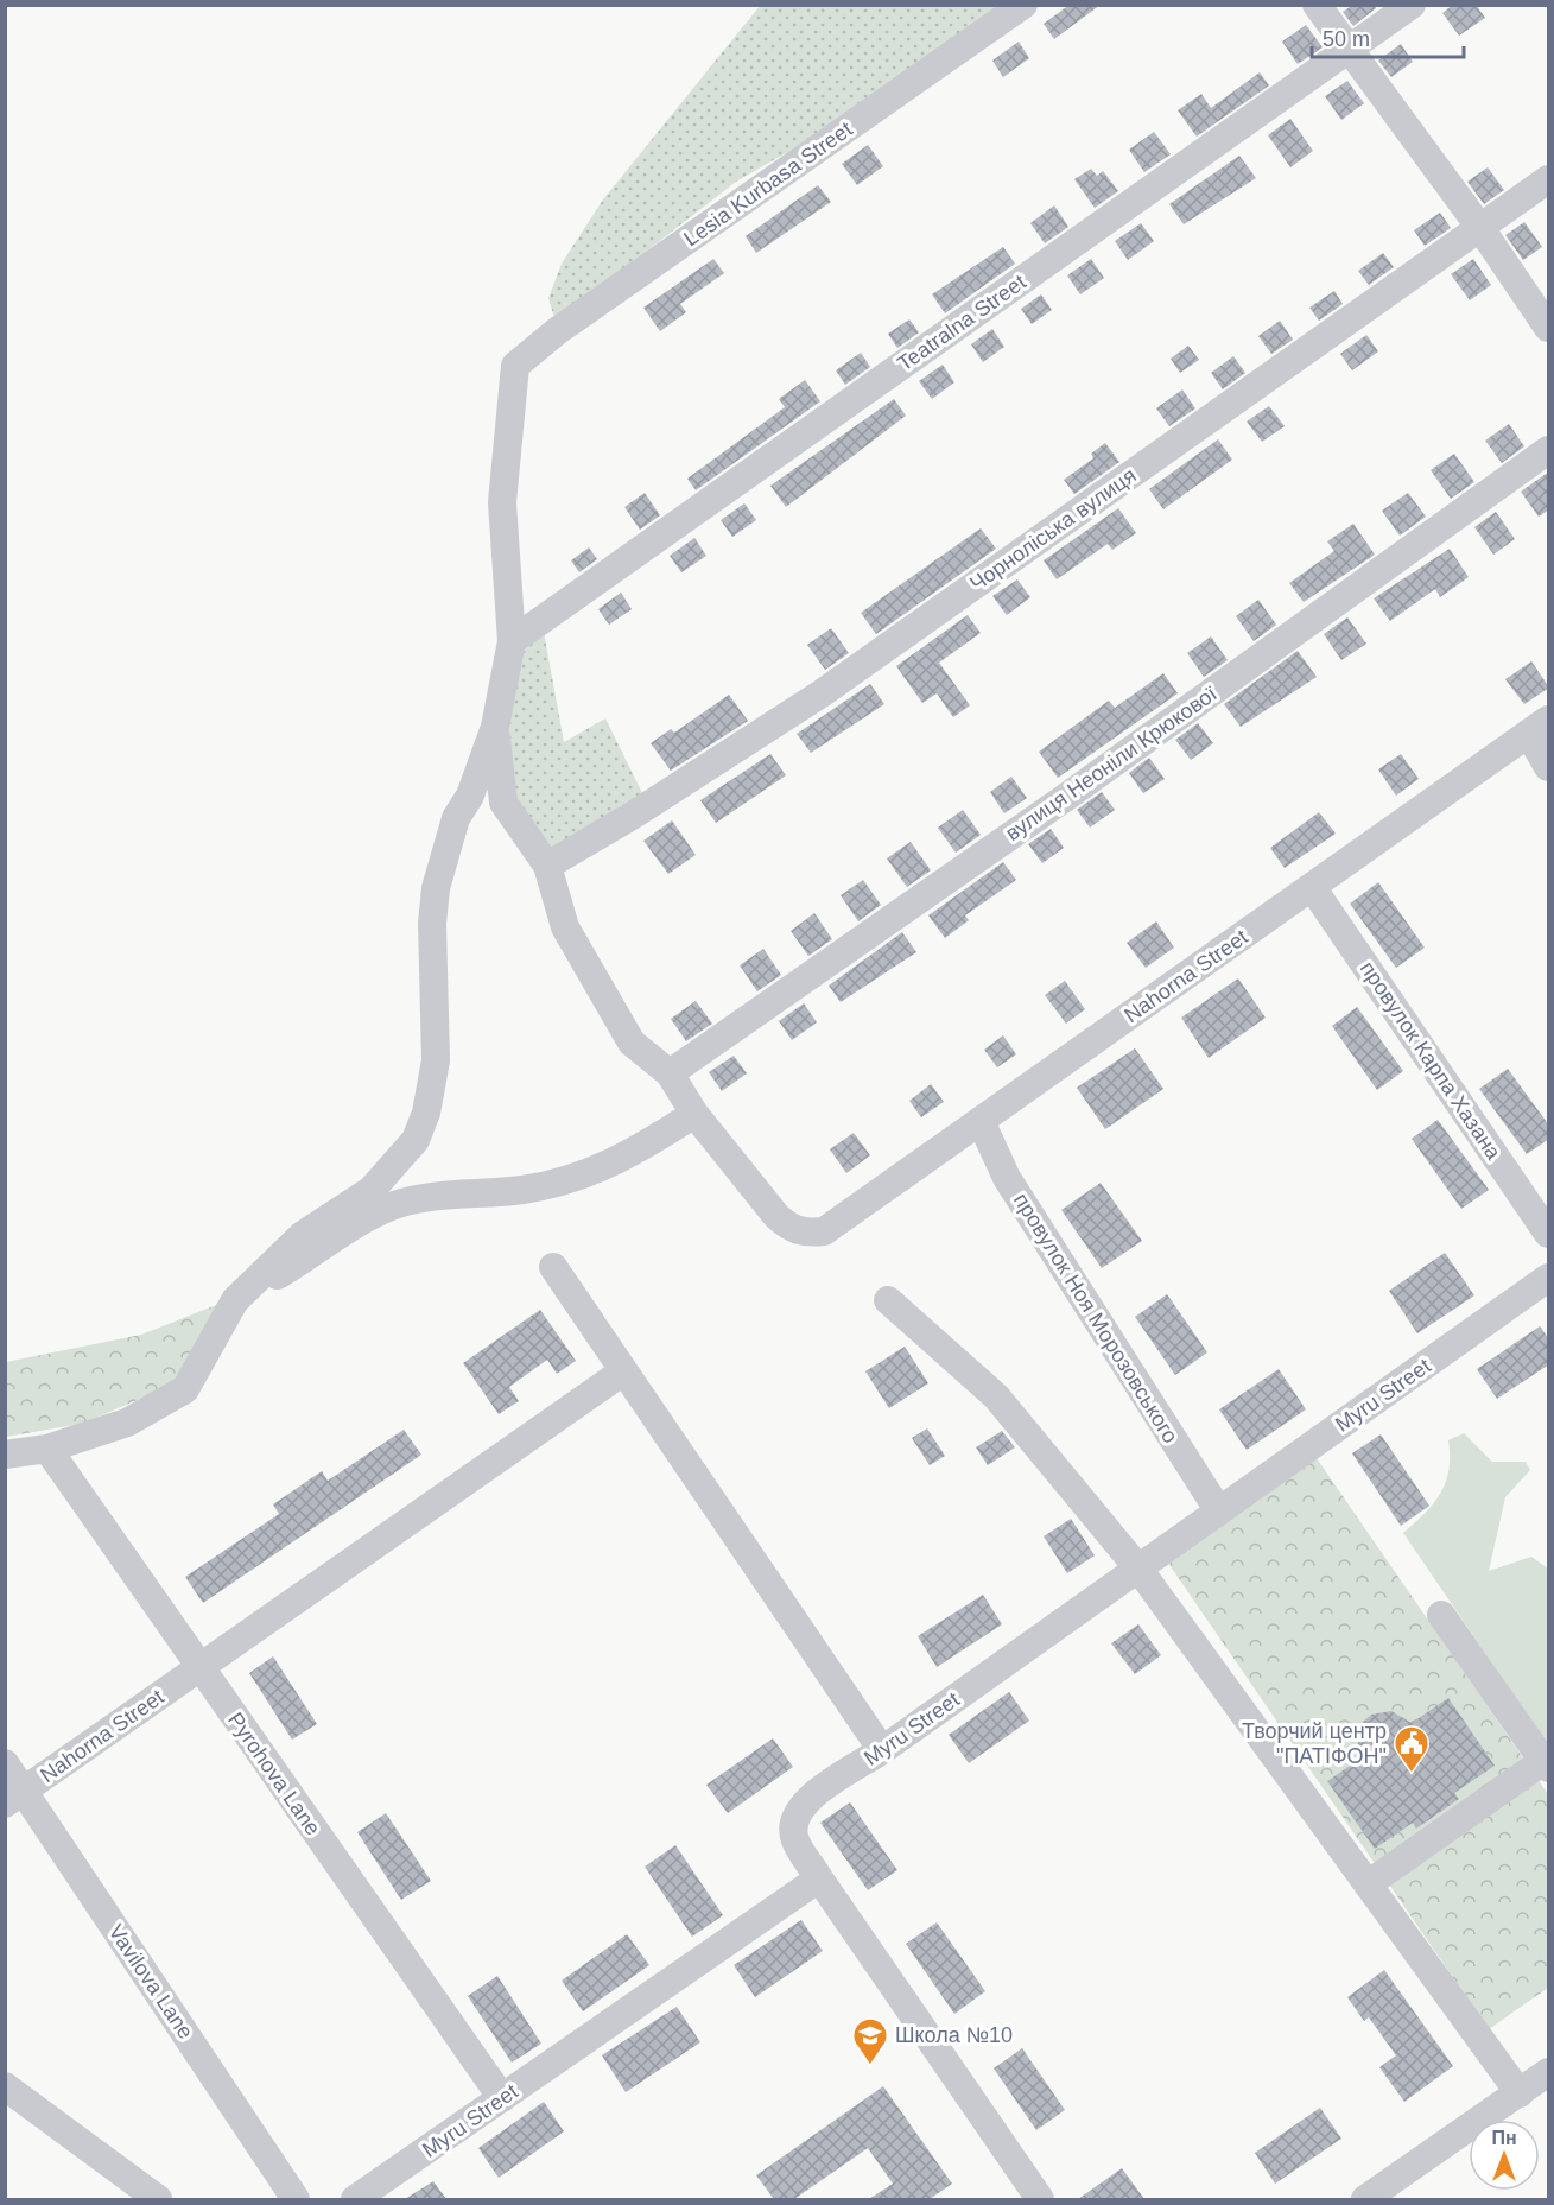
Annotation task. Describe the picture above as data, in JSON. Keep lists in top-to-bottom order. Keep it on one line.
{"streets":{"street":["Lesia Kurbasa Street","Teatralna Street","Чорноліська вулиця","вулиця Неоніли Крюкової","Nahorna Street","провулок Карпа Хазана","провулок Ноя Морозовського","Myru Street","Pyrohova Lane","Vavilova Lane"]},"crossings":[["Lesia Kurbasa Street","Teatralna Street"],["Nahorna Street","провулок Карпа Хазана"],["Nahorna Street","провулок Ноя Морозовського"],["Nahorna Street","Pyrohova Lane"],["Nahorna Street","Vavilova Lane"],["провулок Ноя Морозовського","Myru Street"],["Myru Street","Pyrohova Lane"]],"places":{"public building":["Творчий центр \"ПАТІФОН\""],"school or university":["Школа №10"]},"scale_bar":"50 m","north":"top"}
